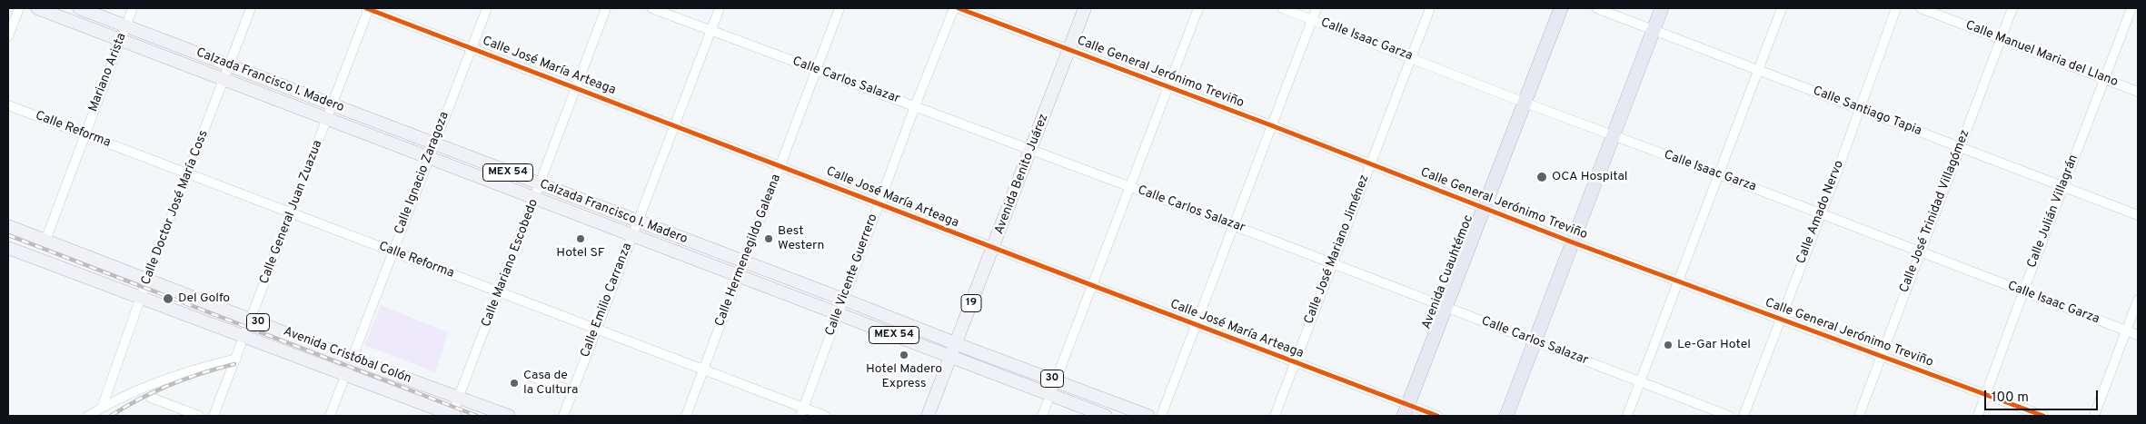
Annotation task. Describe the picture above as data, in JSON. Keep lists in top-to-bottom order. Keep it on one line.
{"streets":{"highway":["Avenida Cuauhtémoc"],"main road":["Calzada Francisco I. Madero","MEX 54","Avenida Benito Juárez","19","30","Avenida Cristóbal Colón"],"street":["Calle Isaac Garza","Calle Manuel Maria del Llano","Calle José María Arteaga","Mariano Arista","Calle General Jerónimo Treviño","Calle Carlos Salazar","Calle Santiago Tapia","Calle Reforma","Calle Ignacio Zaragoza","Calle Doctor José María Coss","Calle José Trinidad Villagómez","Calle Julián Villagrán","Calle General Juan Zuazua","Calle Amado Nervo","Calle José Mariano Jiménez","Calle Hermenegildo Galeana","Calle Mariano Escobedo","Calle Vicente Guerrero","Calle Emilio Carranza"]},"crossings":[["Calle Isaac Garza","Calle José Trinidad Villagómez"],["Calle Isaac Garza","Calle Julián Villagrán"],["Calle Isaac Garza","Calle Amado Nervo"],["Calle Isaac Garza","Calle José Mariano Jiménez"],["Calle Isaac Garza","Avenida Cuauhtémoc"],["Calle Manuel Maria del Llano","Calle José Trinidad Villagómez"],["Calle Manuel Maria del Llano","Calle Julián Villagrán"],["Calle José María Arteaga","Calle Ignacio Zaragoza"],["Calle José María Arteaga","Avenida Benito Juárez"],["Calle José María Arteaga","Calle General Juan Zuazua"],["Calle José María Arteaga","Calle José Mariano Jiménez"],["Calle José María Arteaga","Calle Hermenegildo Galeana"],["Calle José María Arteaga","Calle Mariano Escobedo"],["Calle José María Arteaga","Avenida Cuauhtémoc"],["Calle José María Arteaga","Calle Vicente Guerrero"],["Calle José María Arteaga","Calle Emilio Carranza"],["Mariano Arista","Calzada Francisco I. Madero"],["Mariano Arista","Calle Reforma"],["Mariano Arista","Avenida Cristóbal Colón"],["Calle General Jerónimo Treviño","Avenida Benito Juárez"],["Calle General Jerónimo Treviño","Calle José Trinidad Villagómez"],["Calle General Jerónimo Treviño","Calle Julián Villagrán"],["Calle General Jerónimo Treviño","Calle Amado Nervo"],["Calle General Jerónimo Treviño","Calle José Mariano Jiménez"],["Calle General Jerónimo Treviño","Avenida Cuauhtémoc"],["Calzada Francisco I. Madero","Calle Ignacio Zaragoza"],["Calzada Francisco I. Madero","Avenida Benito Juárez"],["Calzada Francisco I. Madero","Calle Doctor José María Coss"],["Calzada Francisco I. Madero","Calle General Juan Zuazua"],["Calzada Francisco I. Madero","Calle Hermenegildo Galeana"],["Calzada Francisco I. Madero","Calle Mariano Escobedo"],["Calzada Francisco I. Madero","Calle Vicente Guerrero"],["Calzada Francisco I. Madero","Calle Emilio Carranza"],["Calle Carlos Salazar","Avenida Benito Juárez"],["Calle Carlos Salazar","Calle José Mariano Jiménez"],["Calle Carlos Salazar","Calle Hermenegildo Galeana"],["Calle Carlos Salazar","Avenida Cuauhtémoc"],["Calle Carlos Salazar","Calle Vicente Guerrero"],["Calle Carlos Salazar","Calle Emilio Carranza"],["Calle Santiago Tapia","Calle José Trinidad Villagómez"],["Calle Santiago Tapia","Calle Julián Villagrán"],["Calle Santiago Tapia","Calle Amado Nervo"],["Calle Reforma","Calle Ignacio Zaragoza"],["Calle Reforma","Calle Doctor José María Coss"],["Calle Reforma","Calle General Juan Zuazua"],["Calle Reforma","Calle Hermenegildo Galeana"],["Calle Reforma","Calle Mariano Escobedo"],["Calle Reforma","Calle Vicente Guerrero"],["Calle Reforma","Calle Emilio Carranza"],["Calle Ignacio Zaragoza","30"],["Calle Ignacio Zaragoza","Avenida Cristóbal Colón"],["Calle Doctor José María Coss","Avenida Cristóbal Colón"],["Calle General Juan Zuazua","Avenida Cristóbal Colón"],["Calle Mariano Escobedo","30"],["Calle Mariano Escobedo","Avenida Cristóbal Colón"],["30","Avenida Cristóbal Colón"]],"places":["OCA Hospital","Hotel SF","Best Western","Del Golfo","Le-Gar Hotel","Hotel Madero Express","Casa de la Cultura"],"scale_bar":"100 m"}
